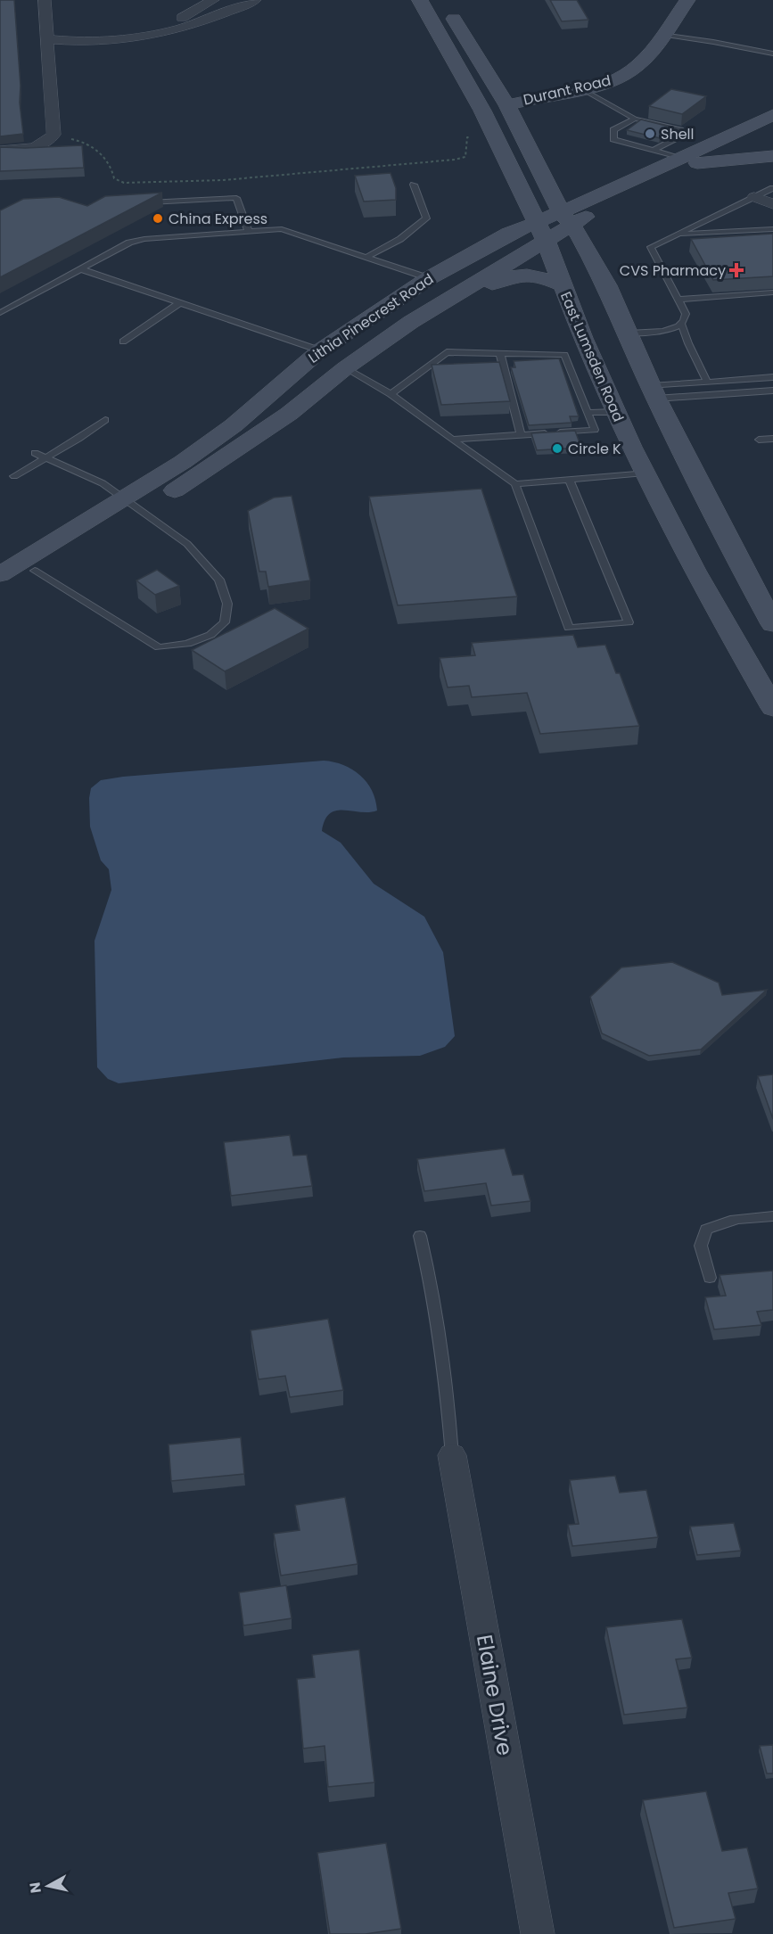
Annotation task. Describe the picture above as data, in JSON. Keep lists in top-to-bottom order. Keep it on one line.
{"streets":{"main road":["Durant Road","Lithia Pinecrest Road","East Lumsden Road"],"street":["Elaine Drive"]},"crossings":[["Lithia Pinecrest Road","East Lumsden Road"]],"places":{"other":["Shell","China Express","Circle K"],"health":["CVS Pharmacy"]},"north":"left"}
